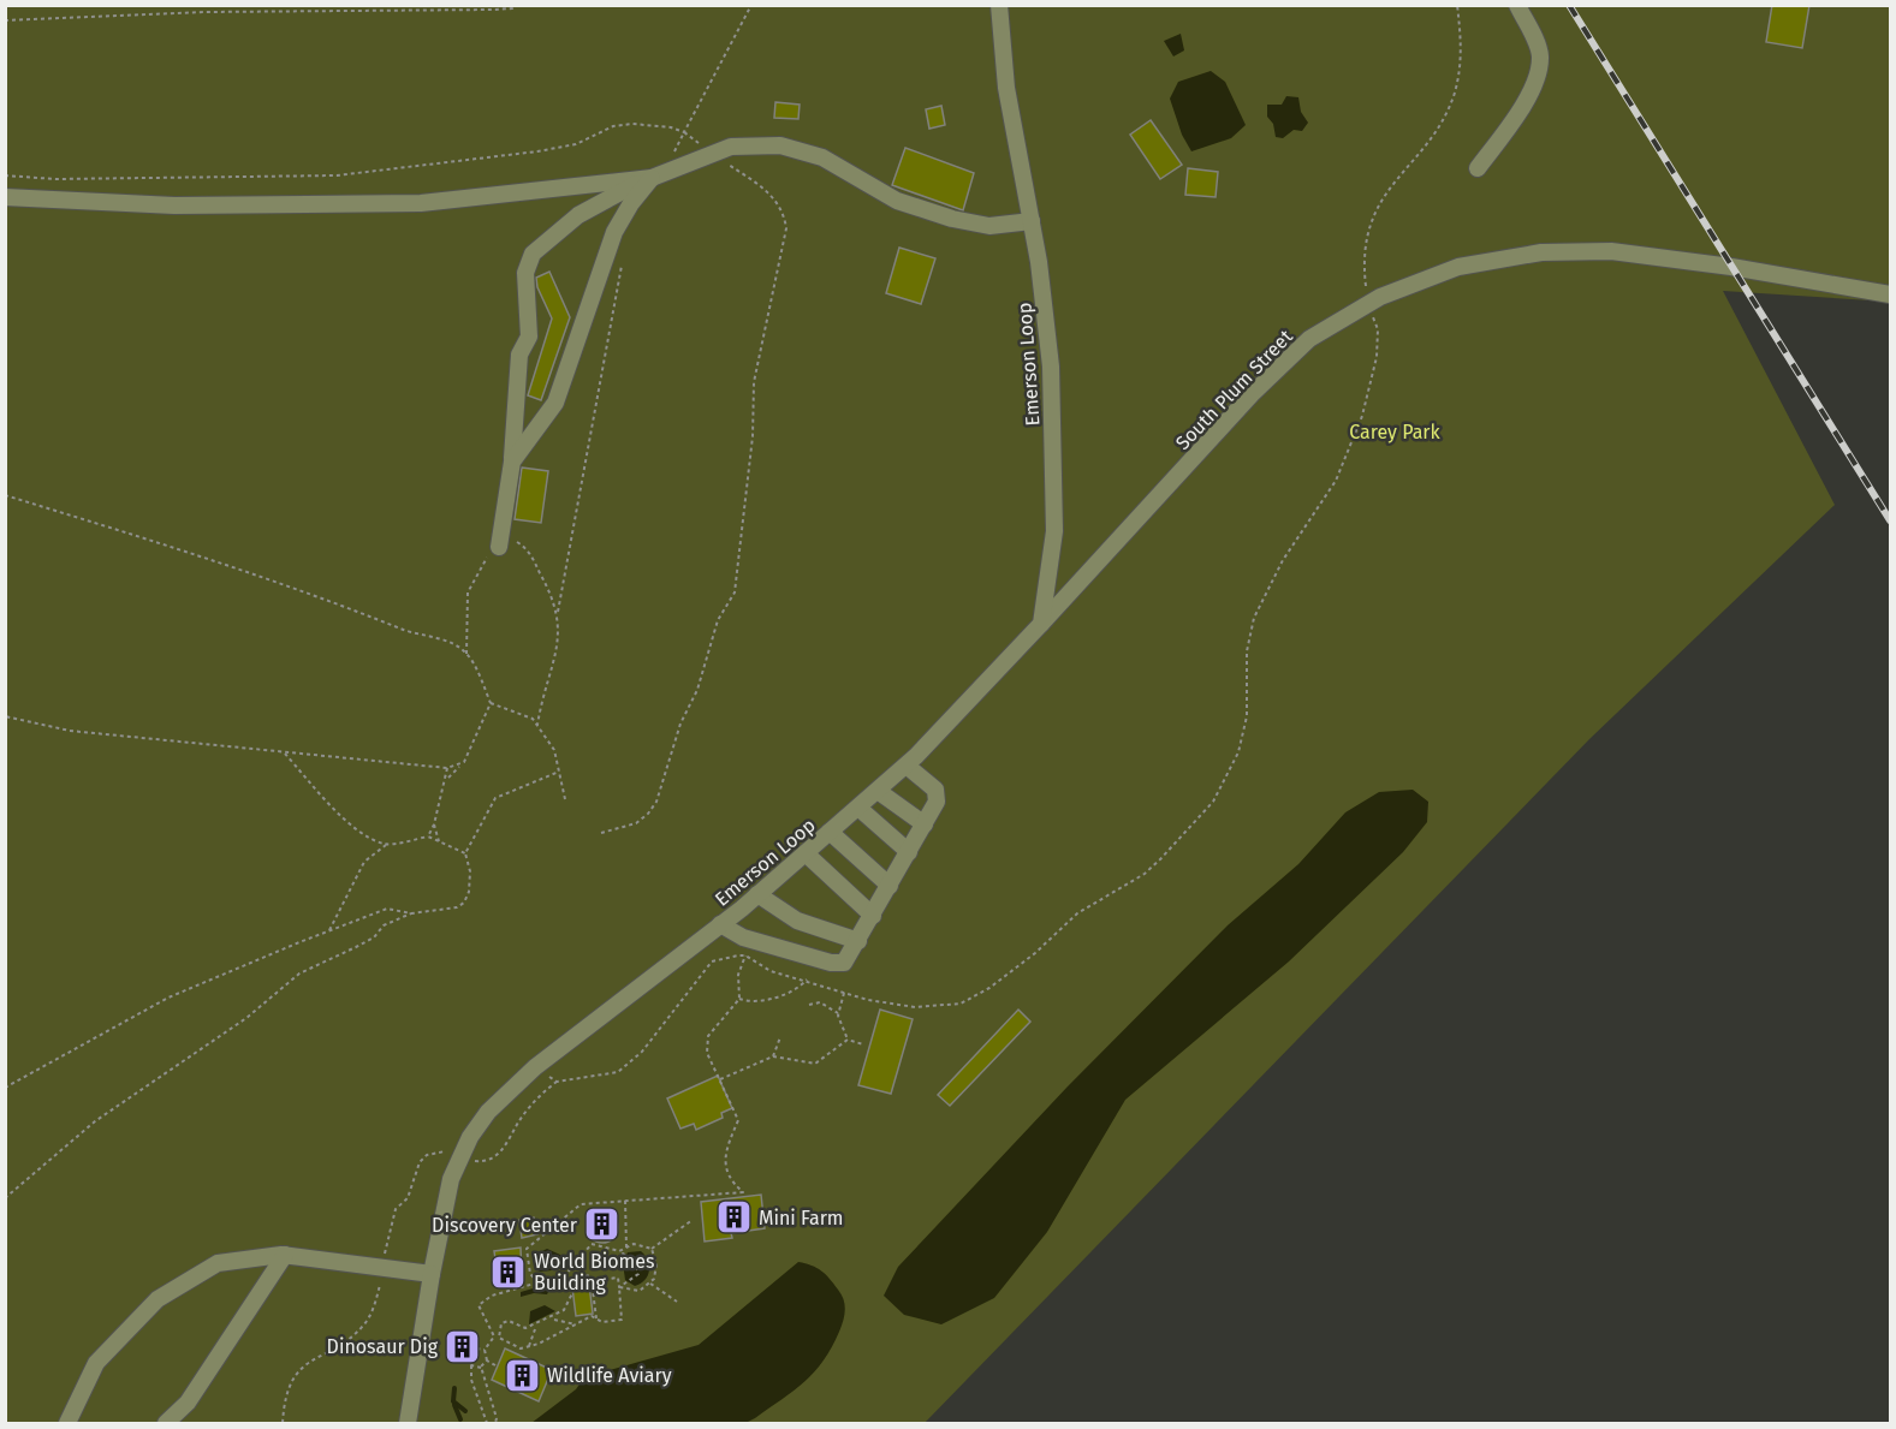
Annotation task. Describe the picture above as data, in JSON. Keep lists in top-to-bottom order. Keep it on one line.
{"streets":{"street":["Emerson Loop","South Plum Street"]},"crossings":[["Emerson Loop","South Plum Street"]],"parks":["Carey Park"],"places":{"building":["Mini Farm","Discovery Center","World Biomes Building","Dinosaur Dig","Wildlife Aviary"]}}
